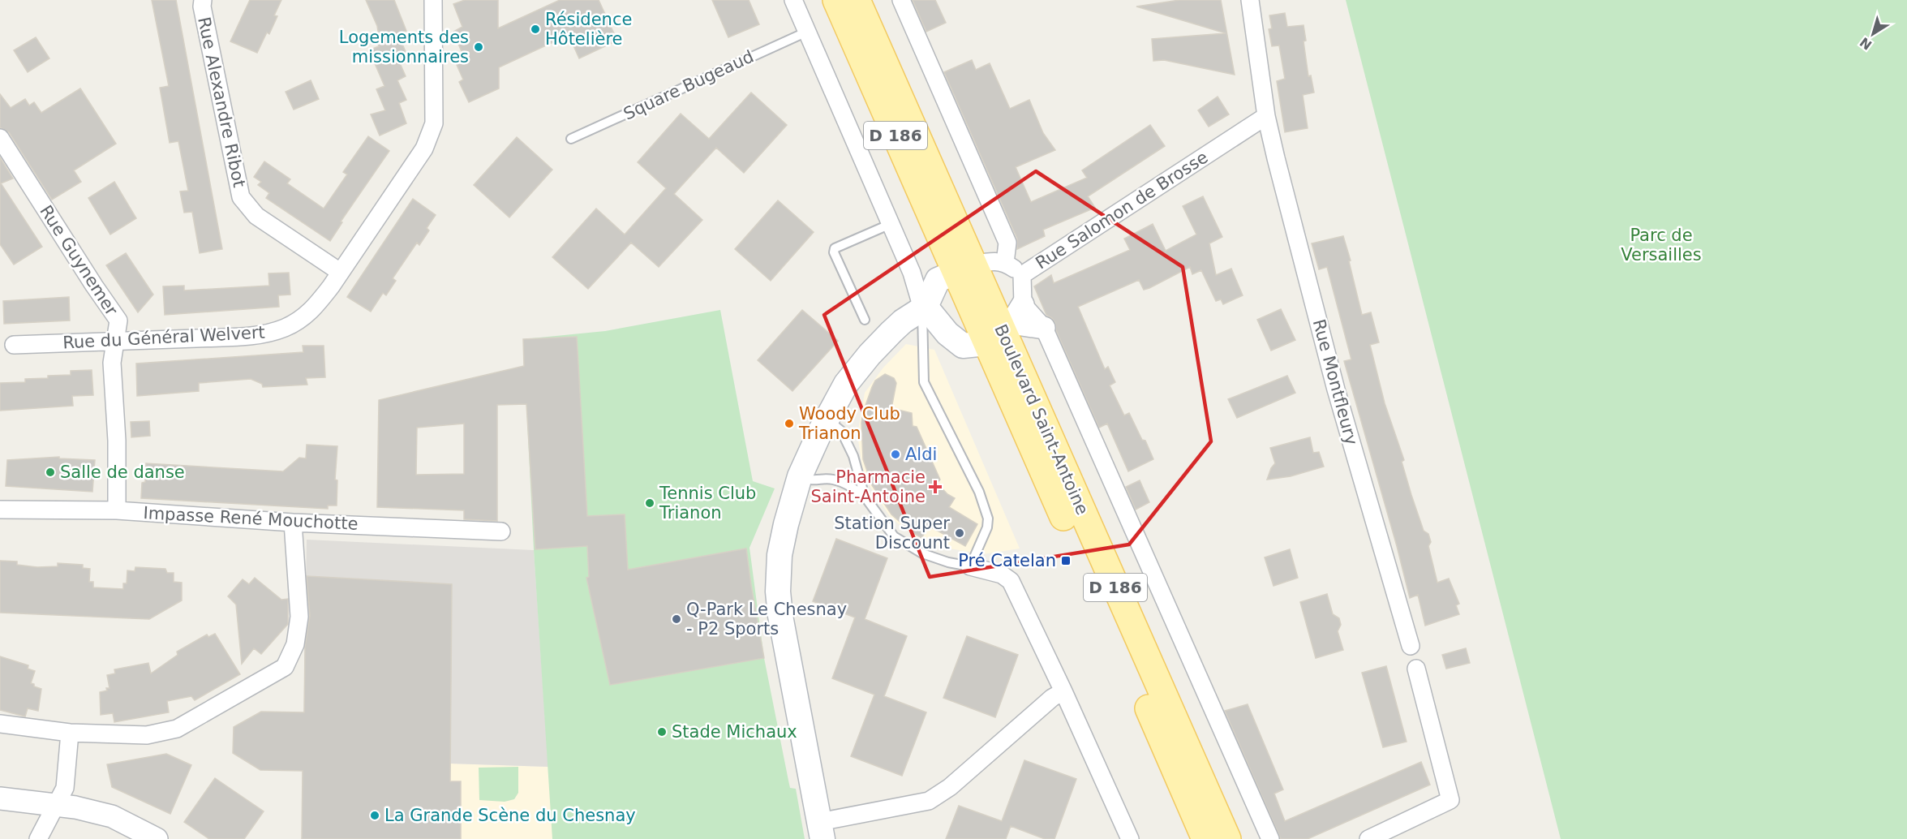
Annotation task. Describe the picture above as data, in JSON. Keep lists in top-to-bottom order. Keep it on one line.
{"streets":{"main road":["D 186","Boulevard Saint-Antoine"],"street":["Rue Alexandre Ribot","Rue Salomon de Brosse","Rue Guynemer","Rue du Général Welvert","Rue Montfleury","Impasse René Mouchotte"],"lane":["Square Bugeaud"]},"crossings":[["Rue Alexandre Ribot","Rue du Général Welvert"],["Rue Salomon de Brosse","Rue Montfleury"],["Rue Salomon de Brosse","Boulevard Saint-Antoine"],["Rue Guynemer","Rue du Général Welvert"],["Rue Guynemer","Impasse René Mouchotte"]],"parks":["Parc de Versailles"],"places":{"other":["Résidence Hôtelière","Logements des missionnaires","Woody Club Trianon","Aldi","Salle de danse","Tennis Club Trianon","Station Super Discount","Q-Park Le Chesnay - P2 Sports","Stade Michaux","La Grande Scène du Chesnay"],"health":["Pharmacie Saint-Antoine"],"transit":["Pré Catelan"]},"north":"bottom left"}
